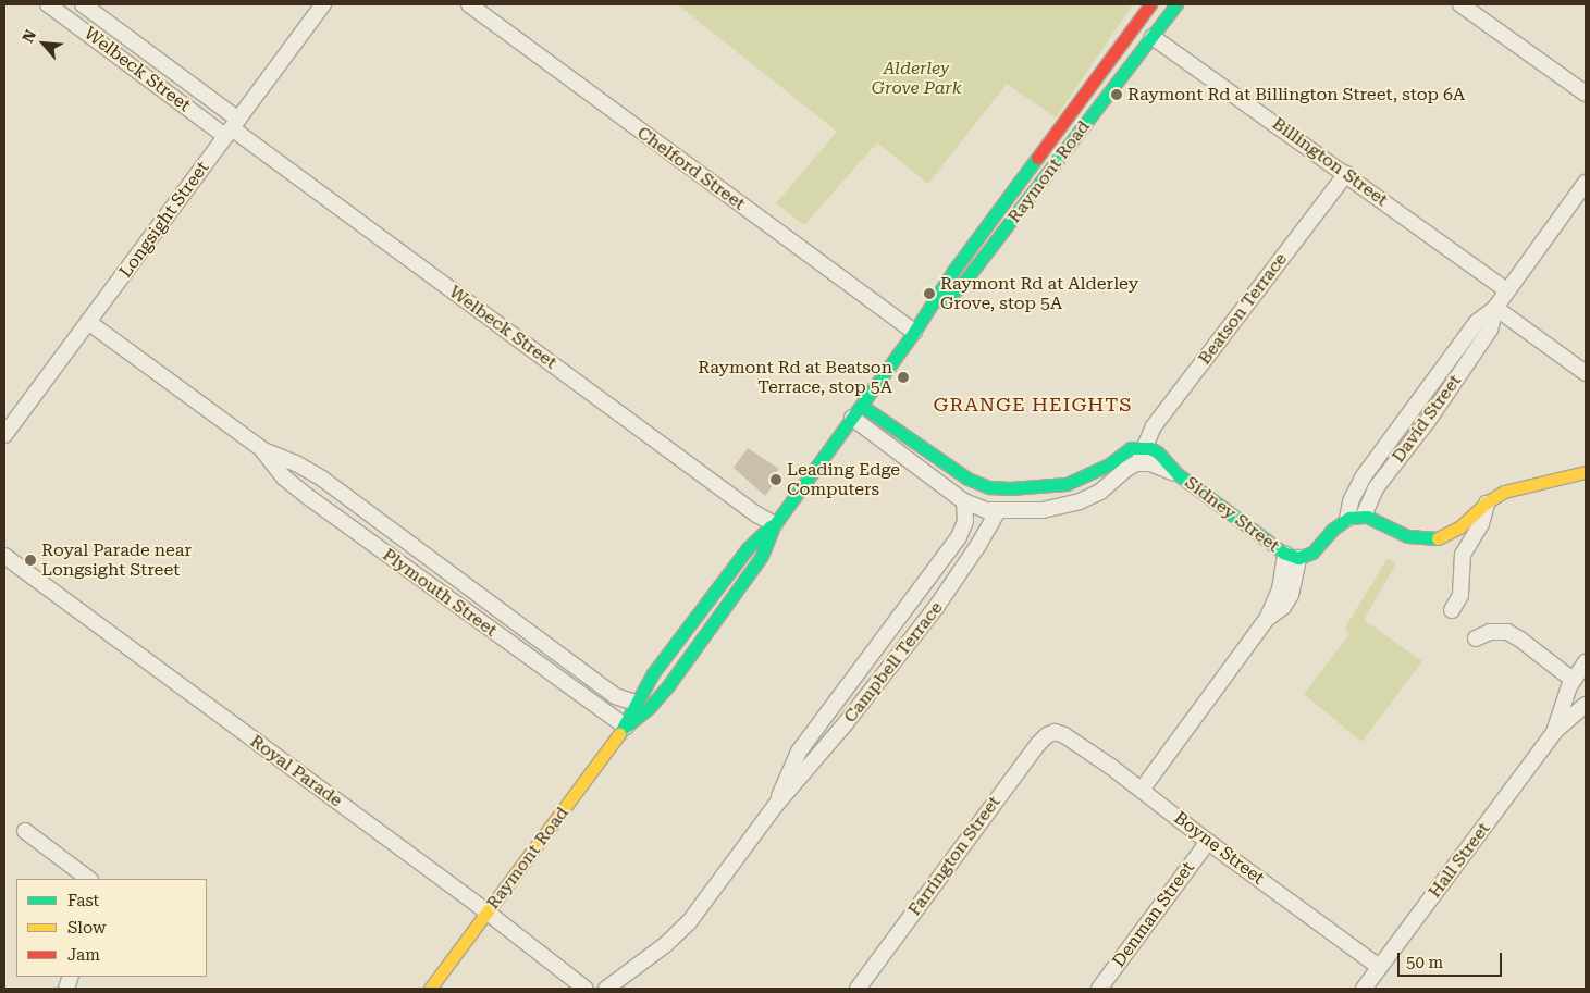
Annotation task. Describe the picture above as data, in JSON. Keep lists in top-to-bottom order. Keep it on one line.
{"streets":{"main road":["Raymont Road","Sidney Street"],"street":["Welbeck Street","Billington Street","Chelford Street","Longsight Street","Beatson Terrace","David Street","Plymouth Street","Campbell Terrace","Royal Parade","Boyne Street","Farrington Street","Hall Street","Denman Street"]},"crossings":[["Welbeck Street","Raymont Road"],["Welbeck Street","Longsight Street"],["Billington Street","Raymont Road"],["Billington Street","Beatson Terrace"],["Billington Street","David Street"],["Chelford Street","Raymont Road"],["Raymont Road","Plymouth Street"],["Raymont Road","Royal Parade"],["Longsight Street","Plymouth Street"],["Beatson Terrace","Sidney Street"],["Boyne Street","Farrington Street"],["Boyne Street","Hall Street"],["Boyne Street","Denman Street"]],"districts":["GRANGE HEIGHTS"],"parks":["Alderley Grove Park"],"places":["Raymont Rd at Billington Street, stop 6A","Raymont Rd at Alderley Grove, stop 5A","Raymont Rd at Beatson Terrace, stop 5A","Leading Edge Computers","Royal Parade near Longsight Street"],"legend":["Fast","Slow","Jam"],"scale_bar":"50 m","north":"top left"}
